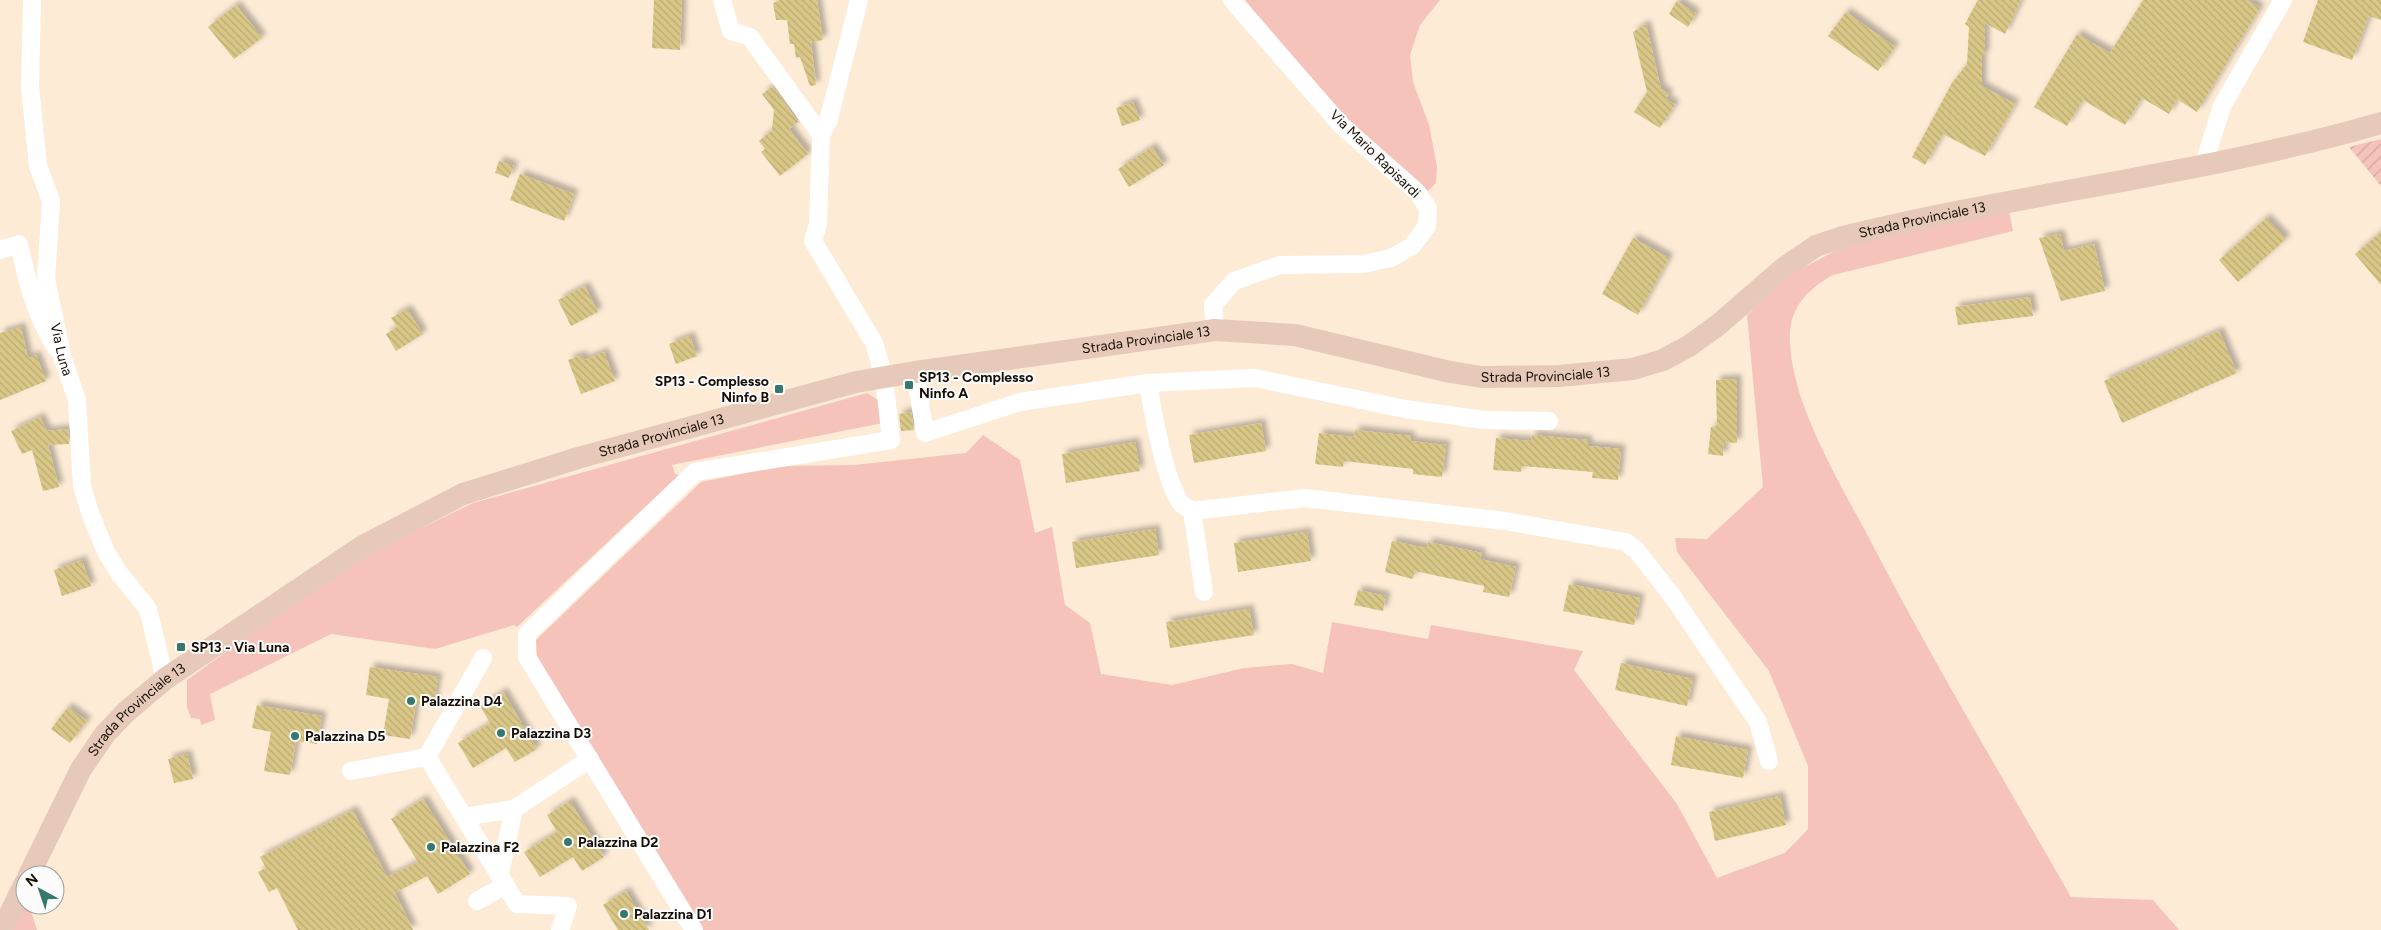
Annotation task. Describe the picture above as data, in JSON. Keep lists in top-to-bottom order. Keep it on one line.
{"streets":{"main road":["Strada Provinciale 13"],"street":["Via Mario Rapisardi","Via Luna"]},"crossings":[["Via Mario Rapisardi","Strada Provinciale 13"],["Strada Provinciale 13","Via Luna"]],"places":{"transit":["SP13 - Complesso Ninfo A","SP13 - Complesso Ninfo B","SP13 - Via Luna"],"other":["Palazzina D4","Palazzina D3","Palazzina D5","Palazzina D2","Palazzina F2","Palazzina D1"]},"north":"top left"}
